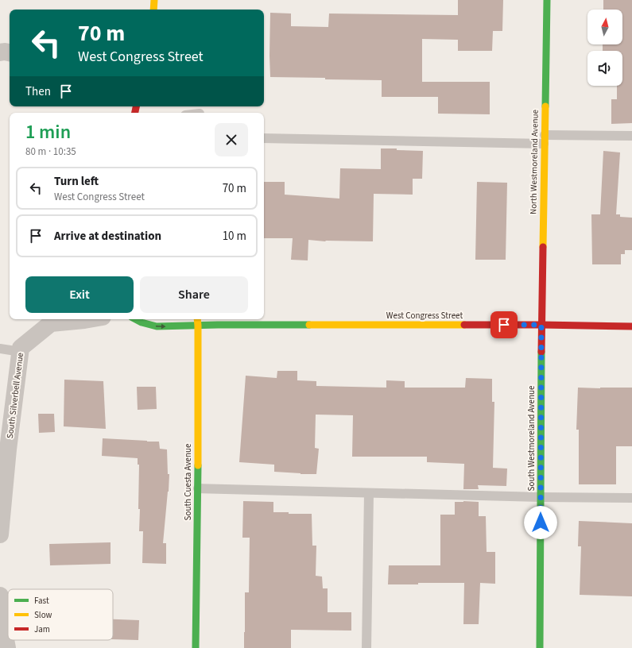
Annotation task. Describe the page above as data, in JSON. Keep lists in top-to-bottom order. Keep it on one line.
{"streets":{"street":["North Westmoreland Avenue","West Congress Street","South Silverbell Avenue","South Westmoreland Avenue","South Cuesta Avenue"]},"crossings":[["North Westmoreland Avenue","West Congress Street"],["North Westmoreland Avenue","South Westmoreland Avenue"],["West Congress Street","South Westmoreland Avenue"],["West Congress Street","South Cuesta Avenue"]],"legend":["Fast","Slow","Jam"],"north":"top","page":{"turn":["70 m","West Congress Street"],"then":"Then","heading":["1 min","80 m · 10:35"],"list":[{"name":"Turn left","note":"West Congress Street","value":"70 m"},{"name":"Arrive at destination","value":"10 m"}],"buttons":["Exit","Share"]}}
